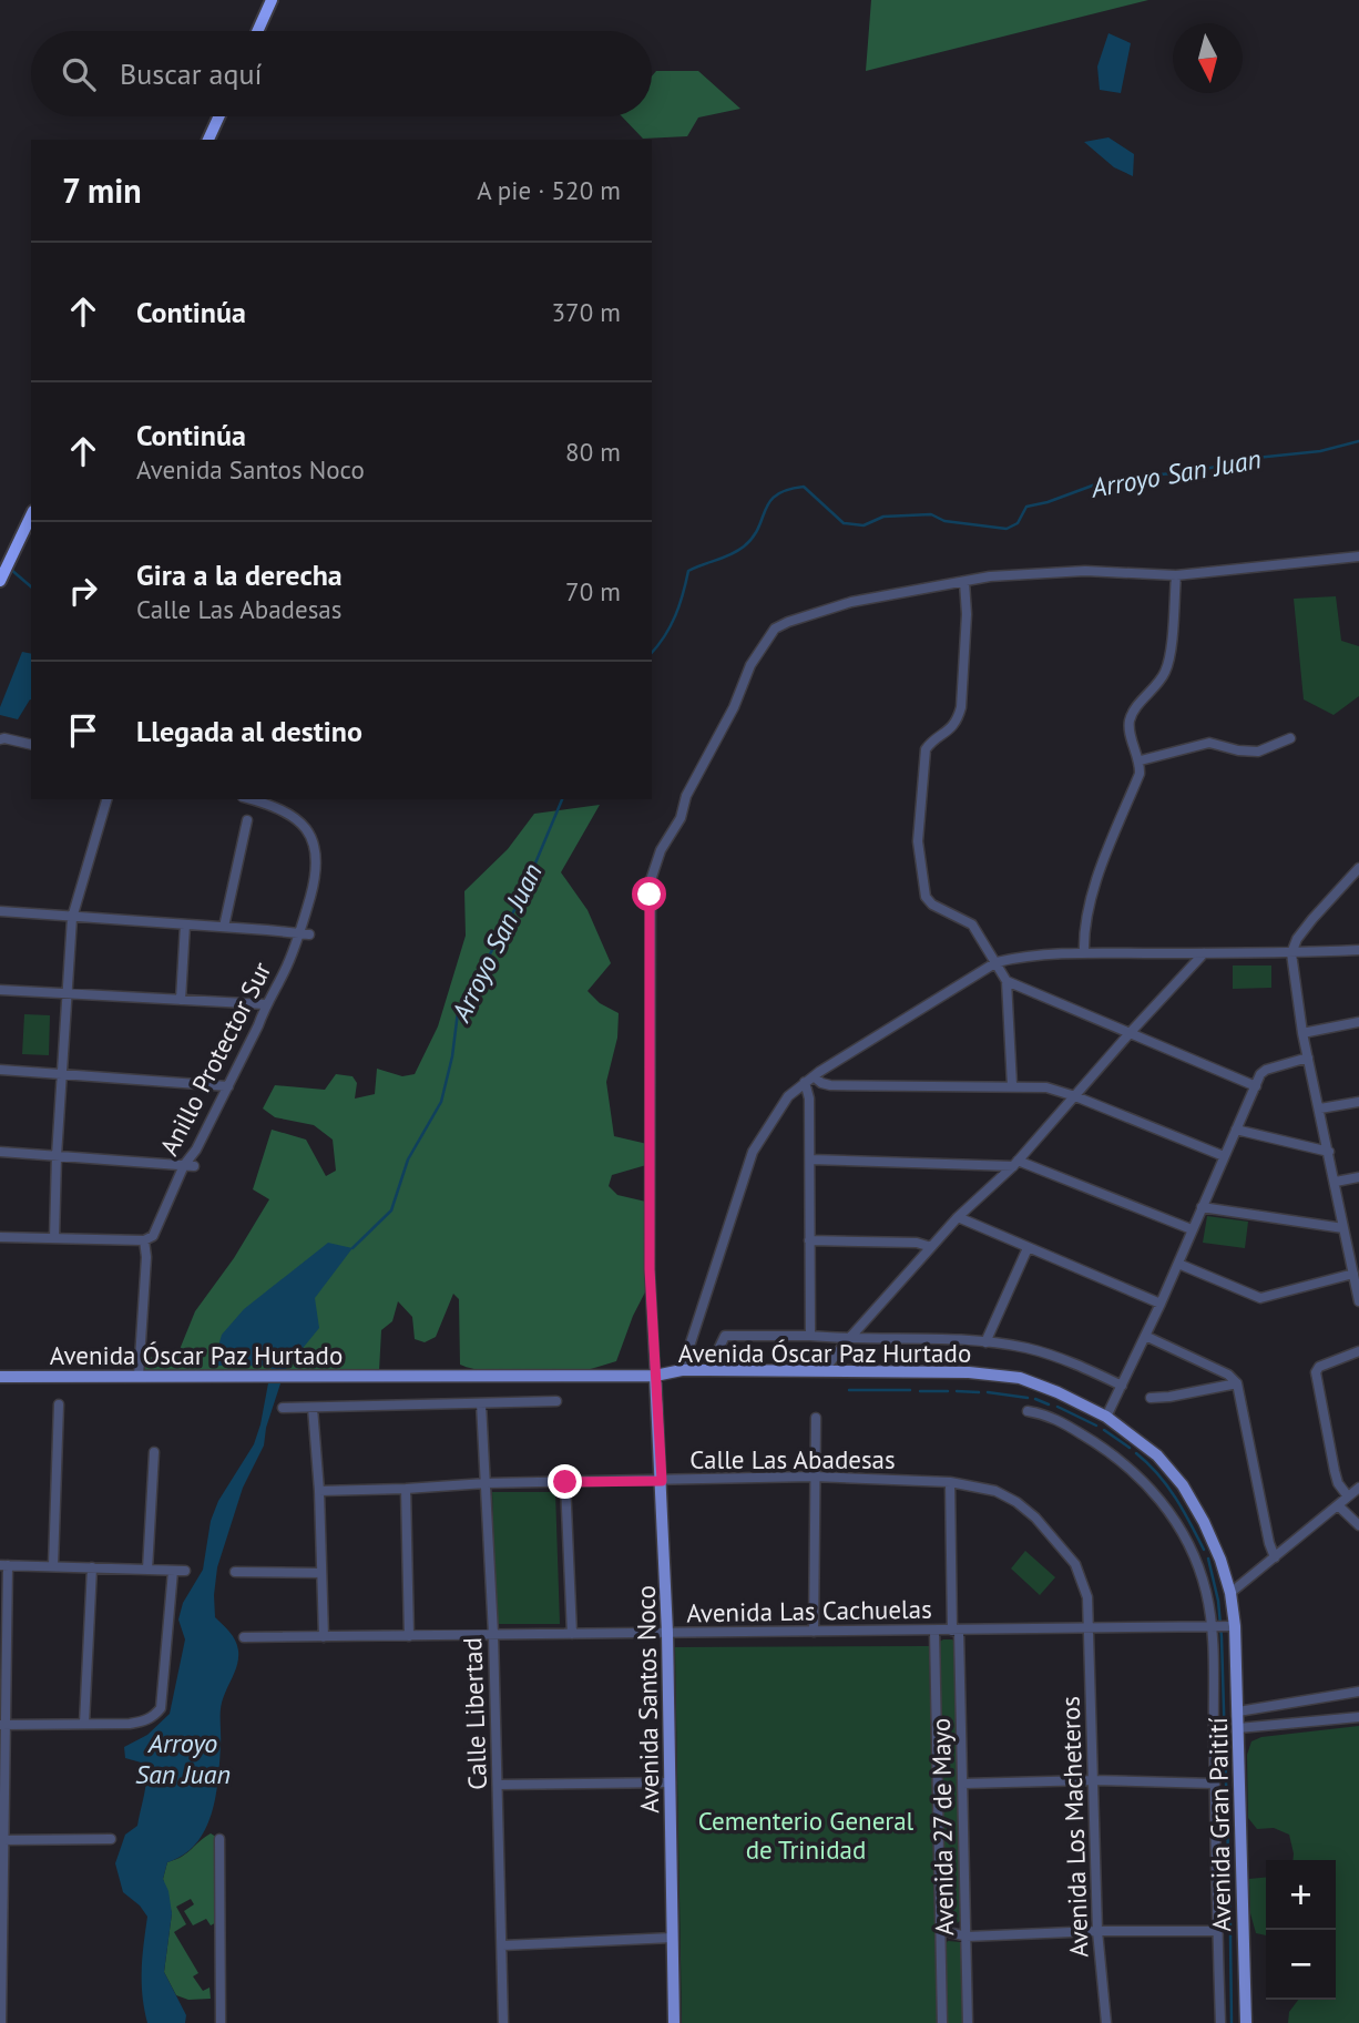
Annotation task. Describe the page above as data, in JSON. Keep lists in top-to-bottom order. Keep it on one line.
{"streets":{"main road":["Avenida Óscar Paz Hurtado","Avenida Santos Noco","Avenida Gran Paitití"],"street":["Anillo Protector Sur","Calle Las Abadesas","Avenida Las Cachuelas","Calle Libertad","Avenida 27 de Mayo","Avenida Los Macheteros"]},"crossings":[["Avenida Óscar Paz Hurtado","Avenida Las Cachuelas"],["Avenida Óscar Paz Hurtado","Avenida Santos Noco"],["Avenida Óscar Paz Hurtado","Avenida Gran Paitití"],["Calle Las Abadesas","Avenida Las Cachuelas"],["Calle Las Abadesas","Avenida Santos Noco"],["Calle Las Abadesas","Calle Libertad"],["Calle Las Abadesas","Avenida 27 de Mayo"],["Calle Las Abadesas","Avenida Los Macheteros"],["Avenida Las Cachuelas","Avenida Santos Noco"],["Avenida Las Cachuelas","Calle Libertad"],["Avenida Las Cachuelas","Avenida Gran Paitití"],["Avenida Las Cachuelas","Avenida 27 de Mayo"],["Avenida Las Cachuelas","Avenida Los Macheteros"]],"water":["Arroyo San Juan"],"parks":["Cementerio General de Trinidad"],"north":"bottom","page":{"search":"Buscar aquí","heading":["7 min","A pie · 520 m"],"list":[["Continúa","370 m"],["Continúa","Avenida Santos Noco","80 m"],["Gira a la derecha","Calle Las Abadesas","70 m"],"Llegada al destino"],"map_buttons":["+","−"]}}
